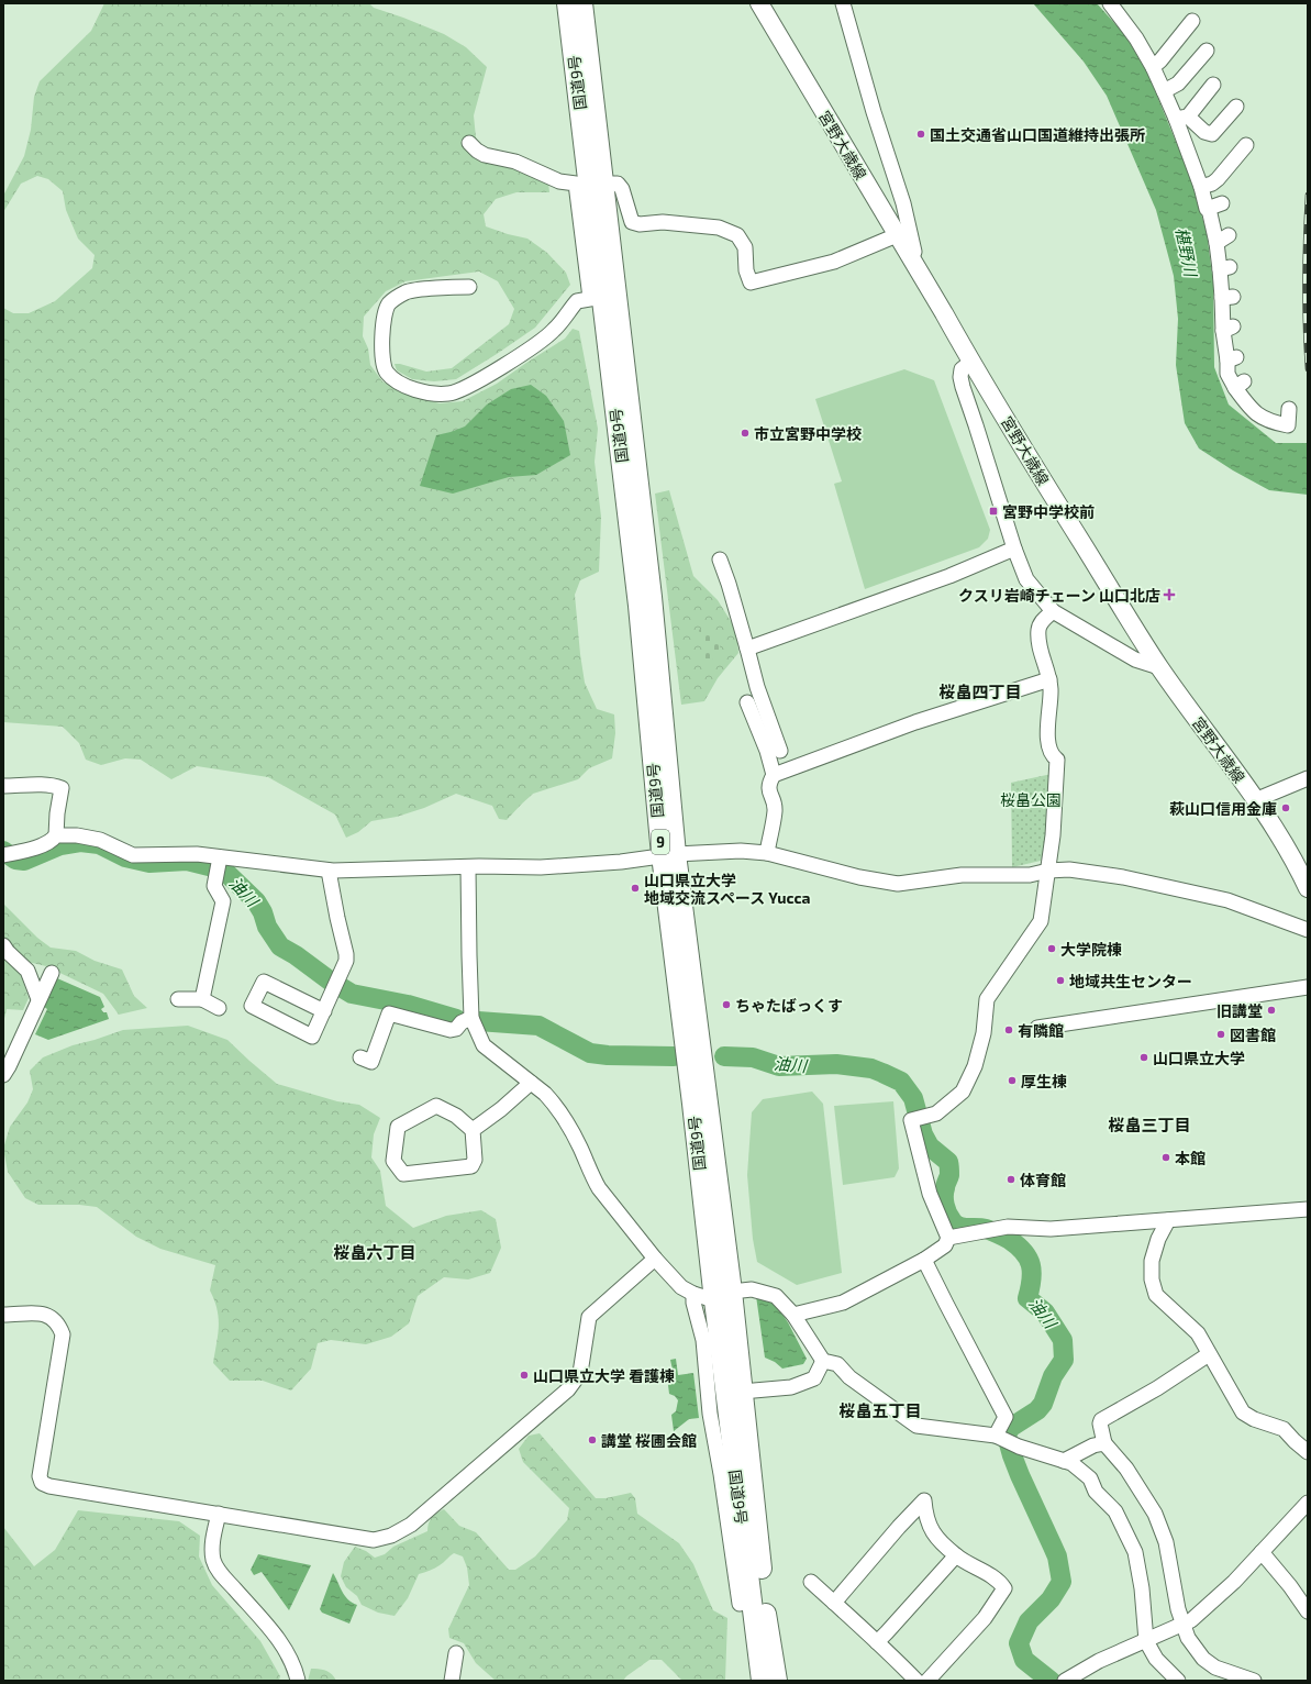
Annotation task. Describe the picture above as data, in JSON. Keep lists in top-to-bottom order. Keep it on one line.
{"streets":{"highway":["国道9号","9"],"main road":["宮野大歳線"]},"districts":["桜畠四丁目","桜畠三丁目","桜畠六丁目","桜畠五丁目"],"water":["椹野川","油川"],"parks":["桜畠公園"],"places":{"other":["国土交通省山口国道維持出張所","市立宮野中学校","萩山口信用金庫","山口県立大学 地域交流スペース Yucca","大学院棟","地域共生センター","ちゃたばっくす","旧講堂","有隣館","図書館","山口県立大学","厚生棟","本館","体育館","山口県立大学 看護棟","講堂 桜圃会館"],"transit":["宮野中学校前"],"health":["クスリ岩崎チェーン 山口北店"]}}
